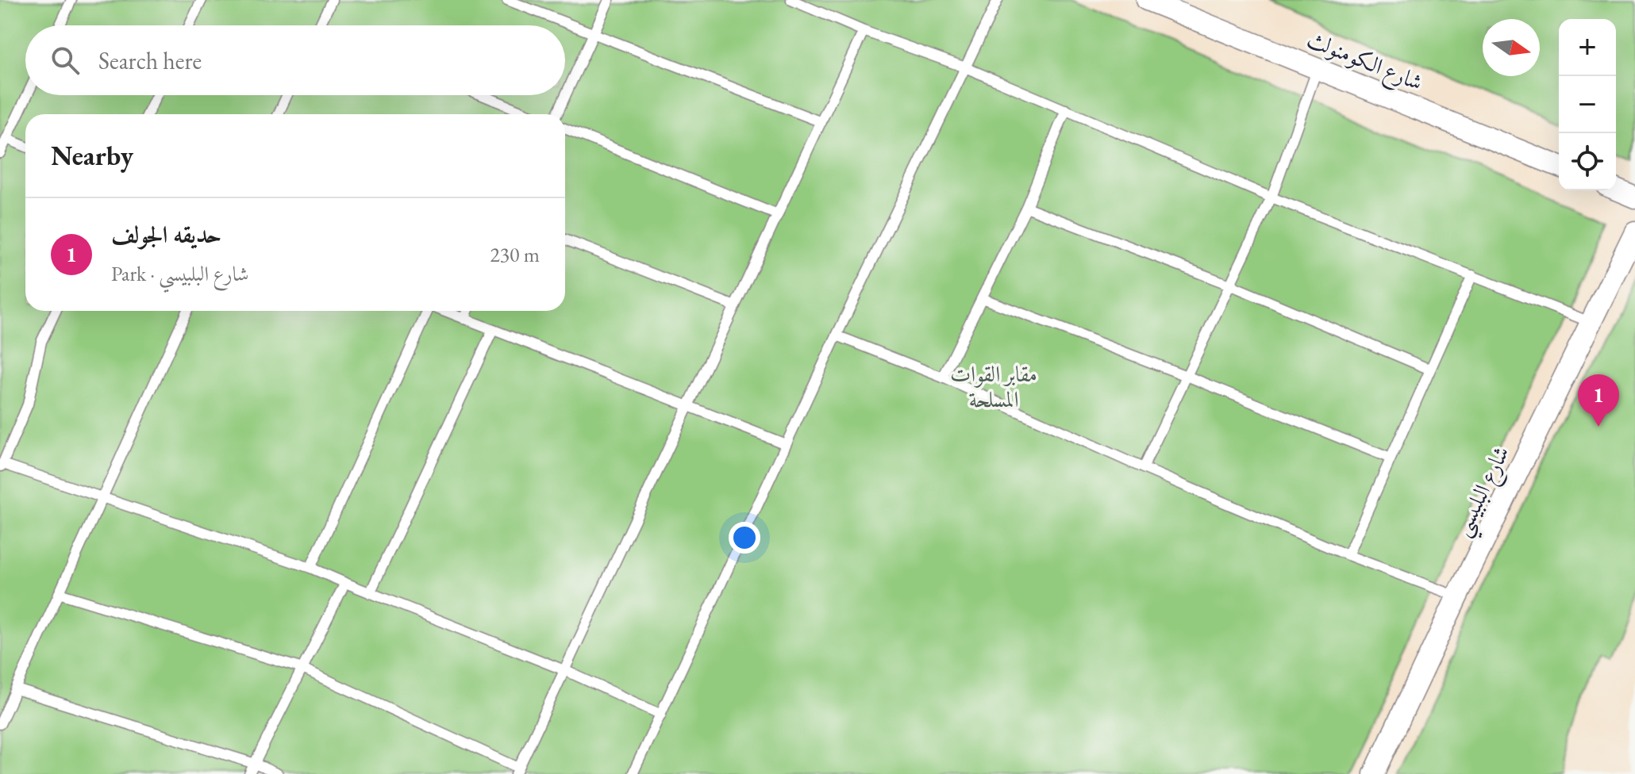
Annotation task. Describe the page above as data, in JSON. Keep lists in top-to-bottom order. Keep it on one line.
{"streets":{"street":["شارع الكومنولث","شارع البلبيسي"]},"parks":["مقابر القوات المسلحة"],"north":"right","page":{"map_buttons":["+","−"],"search":"Search here","heading":"Nearby","list":[{"mark":"1","name":"حديقه الجولف","note":"Park · شارع البلبيسي","value":"230 m"}],"pins":"1"}}
